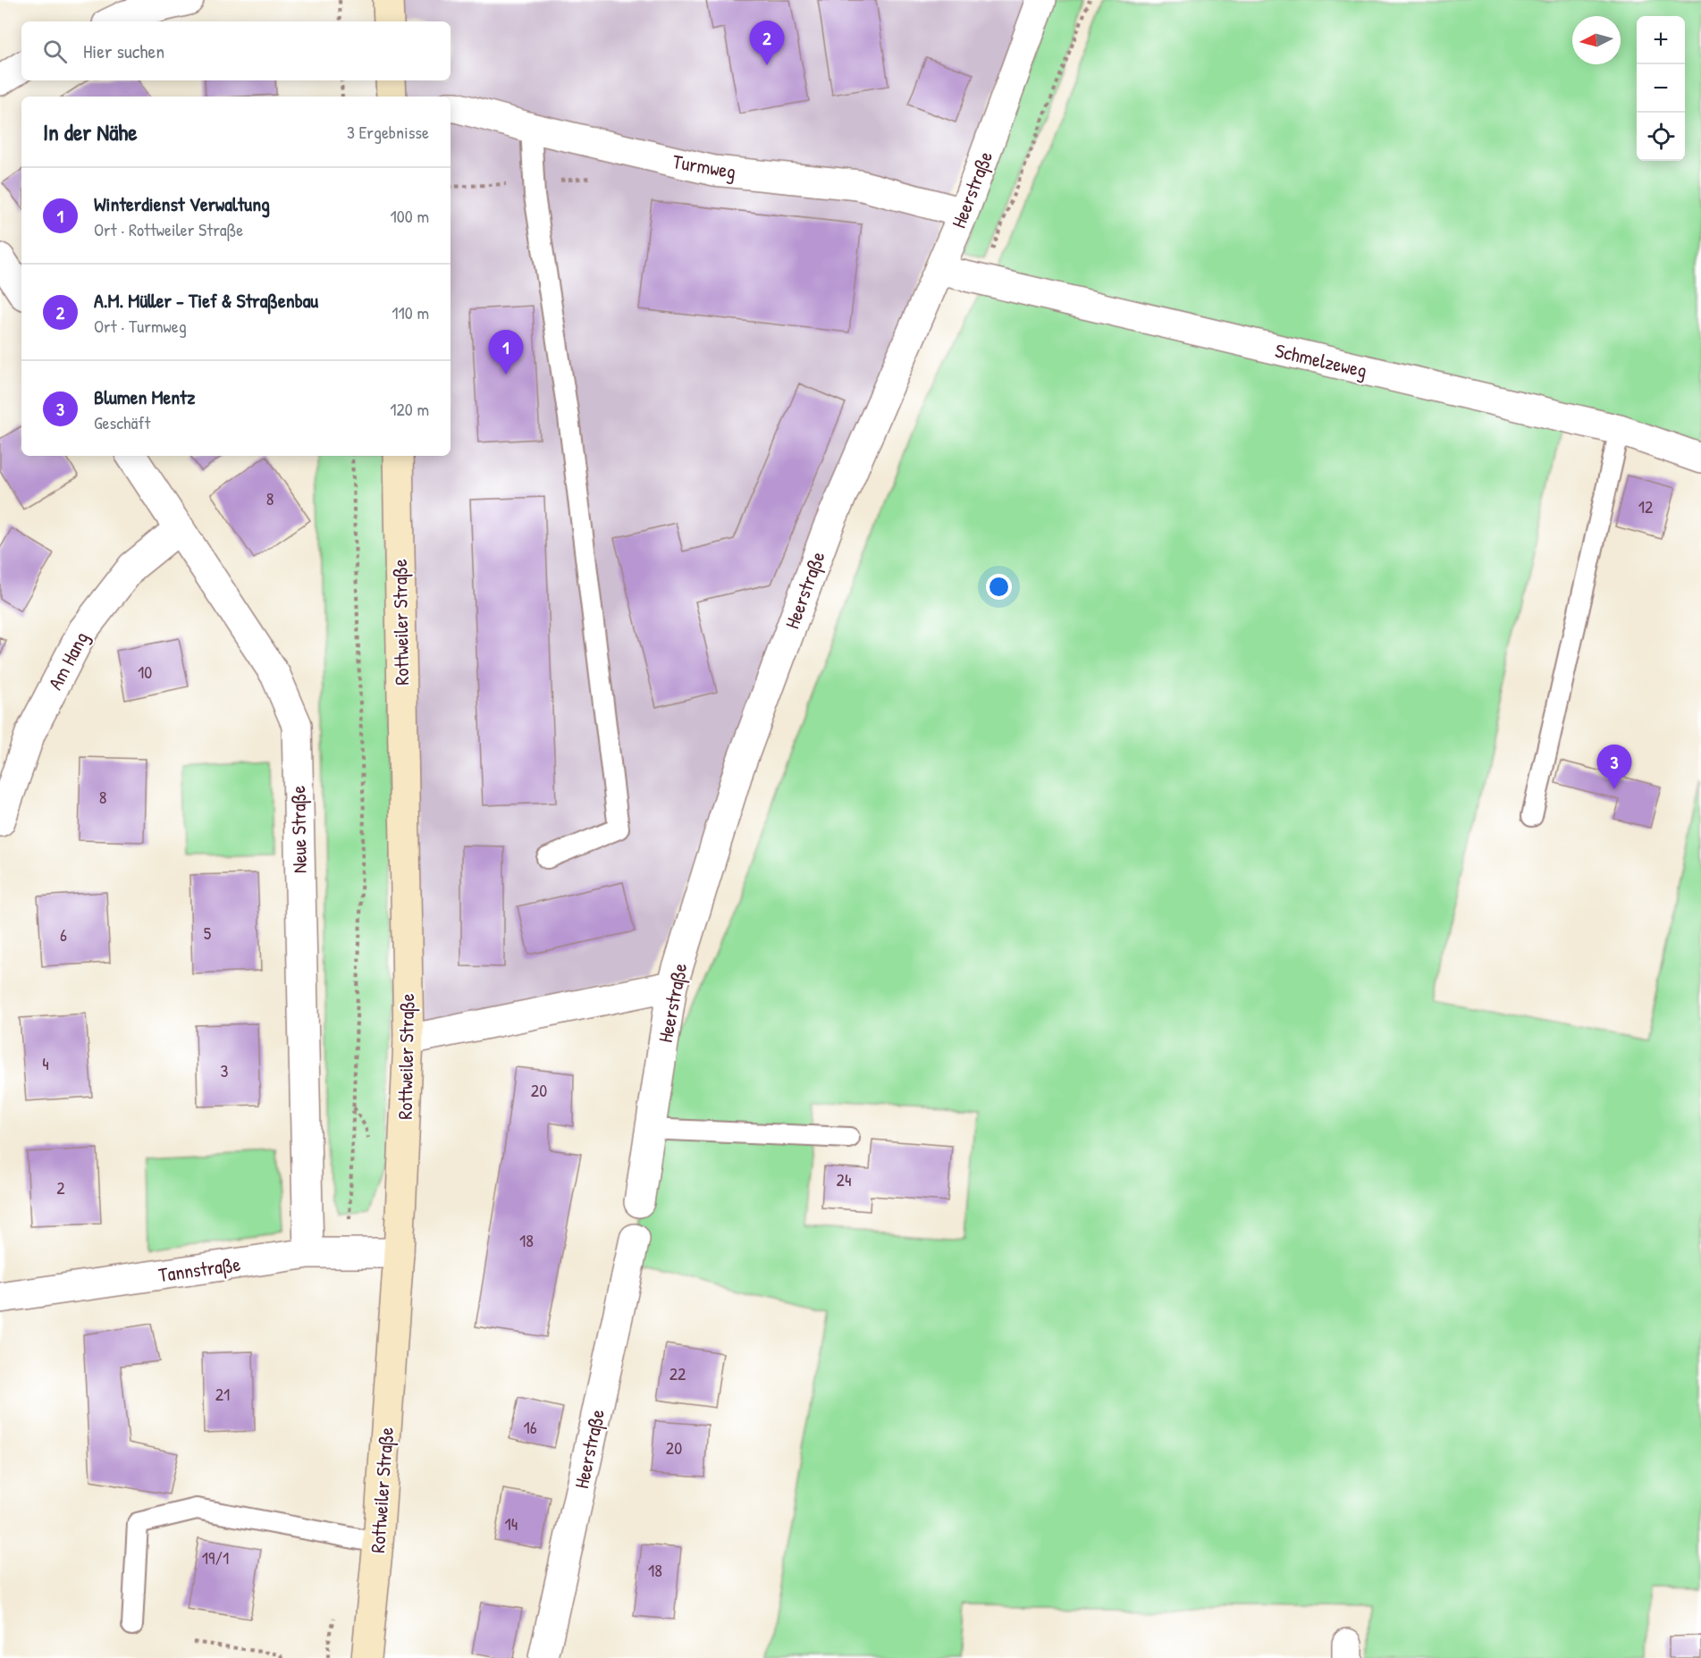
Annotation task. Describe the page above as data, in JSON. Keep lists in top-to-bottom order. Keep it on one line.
{"streets":{"street":["Turmweg","Heerstraße","Schmelzeweg","Rottweiler Straße","Am Hang","Neue Straße","Tannstraße"]},"crossings":[["Turmweg","Heerstraße"],["Heerstraße","Schmelzeweg"],["Rottweiler Straße","Tannstraße"],["Am Hang","Neue Straße"],["Neue Straße","Tannstraße"]],"house_numbers":["8","12","10","8","5","6","4","3","20","24","2","18","22","21","16","20","14","19/1","18"],"north":"left","page":{"map_buttons":["+","−"],"pins":["2","1","3"],"search":"Hier suchen","heading":["In der Nähe","3 Ergebnisse"],"list":[{"mark":"1","name":"Winterdienst Verwaltung","note":"Ort · Rottweiler Straße","value":"100 m"},{"mark":"2","name":"A.M. Müller - Tief & Straßenbau","note":"Ort · Turmweg","value":"110 m"},{"mark":"3","name":"Blumen Mentz","note":"Geschäft","value":"120 m"}]}}
